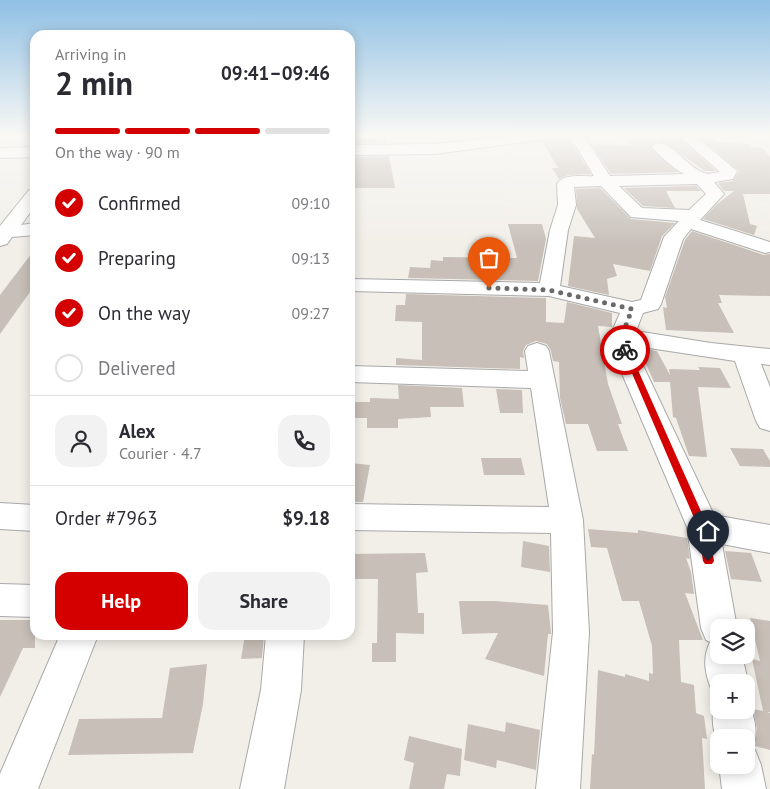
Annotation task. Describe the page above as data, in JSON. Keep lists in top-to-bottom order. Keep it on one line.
{"page":{"heading":["2 min","Arriving in","09:41–09:46"],"panel":["Alex","Courier · 4.7","Order #7963","$9.18"],"bar":"On the way · 90 m","list":[["Confirmed","09:10"],["Preparing","09:13"],["On the way","09:27"],"Delivered"],"buttons":["Help","Share"],"map_buttons":["+","−"]}}
